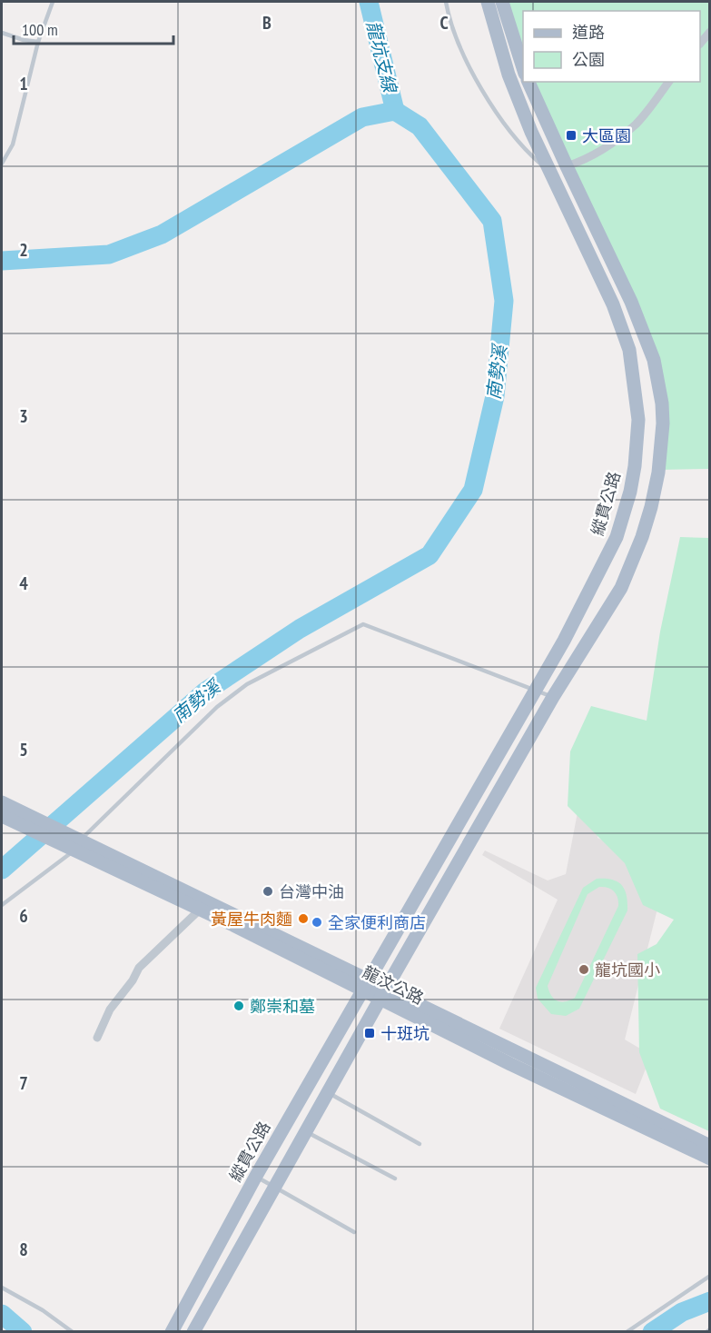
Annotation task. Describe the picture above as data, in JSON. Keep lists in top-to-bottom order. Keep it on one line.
{"streets":{"main road":["縱貫公路","龍汶公路"]},"crossings":[["縱貫公路","龍汶公路"]],"water":["龍坑支線","南勢溪"],"places":{"transit":["大區園","十班坑"],"other":["台灣中油","黃屋牛肉麵","全家便利商店","龍坑國小","鄭崇和墓"]},"legend":["道路","公園"],"scale_bar":"100 m","grid":{"columns":["B","C"],"rows":["1","2","3","4","5","6","7","8"]}}
